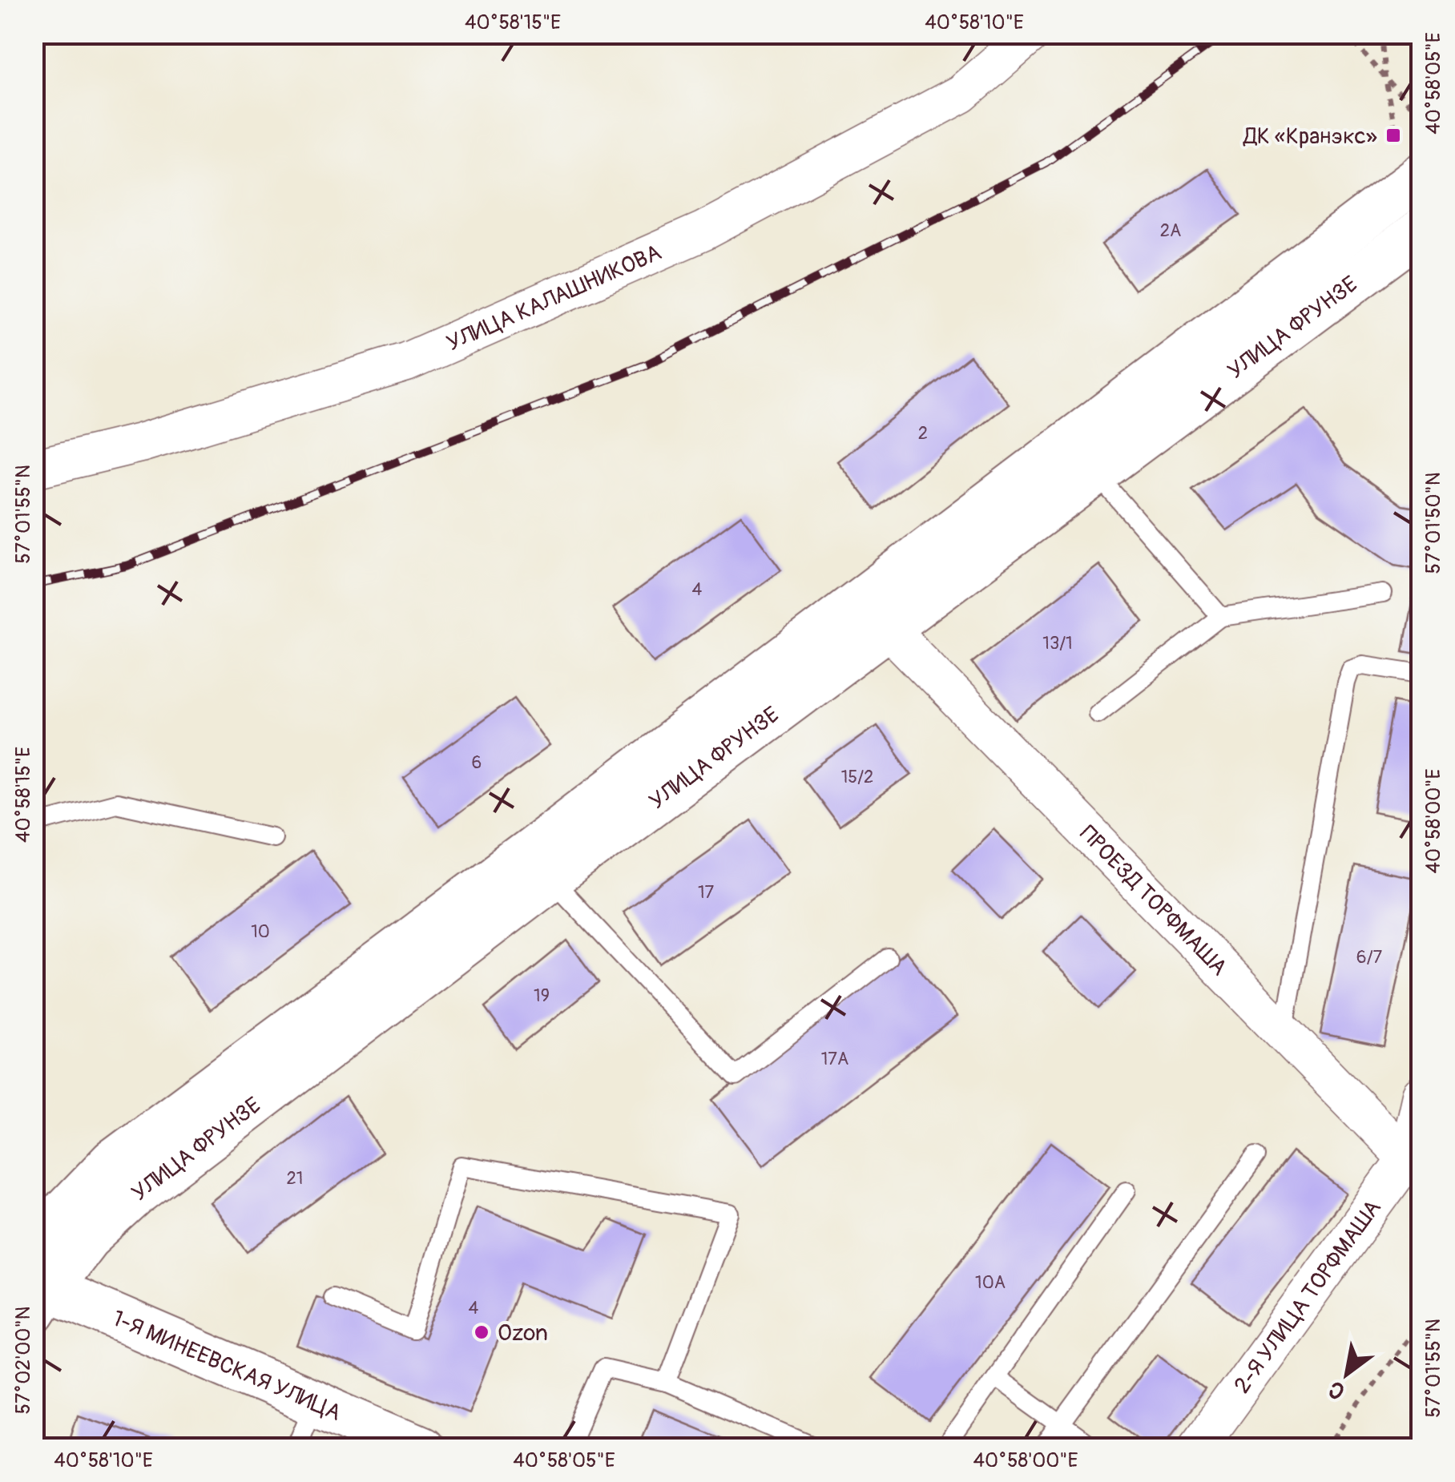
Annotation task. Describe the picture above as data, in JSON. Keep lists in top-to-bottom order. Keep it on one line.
{"streets":{"main road":["УЛИЦА ФРУНЗЕ","1-Я МИНЕЕВСКАЯ УЛИЦА"],"street":["УЛИЦА КАЛАШНИКОВА","ПРОЕЗД ТОРФМАША","2-Я УЛИЦА ТОРФМАША"]},"crossings":[["УЛИЦА ФРУНЗЕ","ПРОЕЗД ТОРФМАША"],["УЛИЦА ФРУНЗЕ","1-Я МИНЕЕВСКАЯ УЛИЦА"],["ПРОЕЗД ТОРФМАША","2-Я УЛИЦА ТОРФМАША"]],"places":{"transit":["ДК «Кранэкс»"],"other":["Ozon"]},"house_numbers":["2А","2","4","13/1","6","15/2","17","10","6/7","19","17А","21","10А","4"],"north":"bottom left","coordinates":["40°58'15\"E","40°58'10\"E","40°58'05\"E","57°01'55\"N","57°01'50\"N","40°58'00\"E","57°02'00\"N"]}
